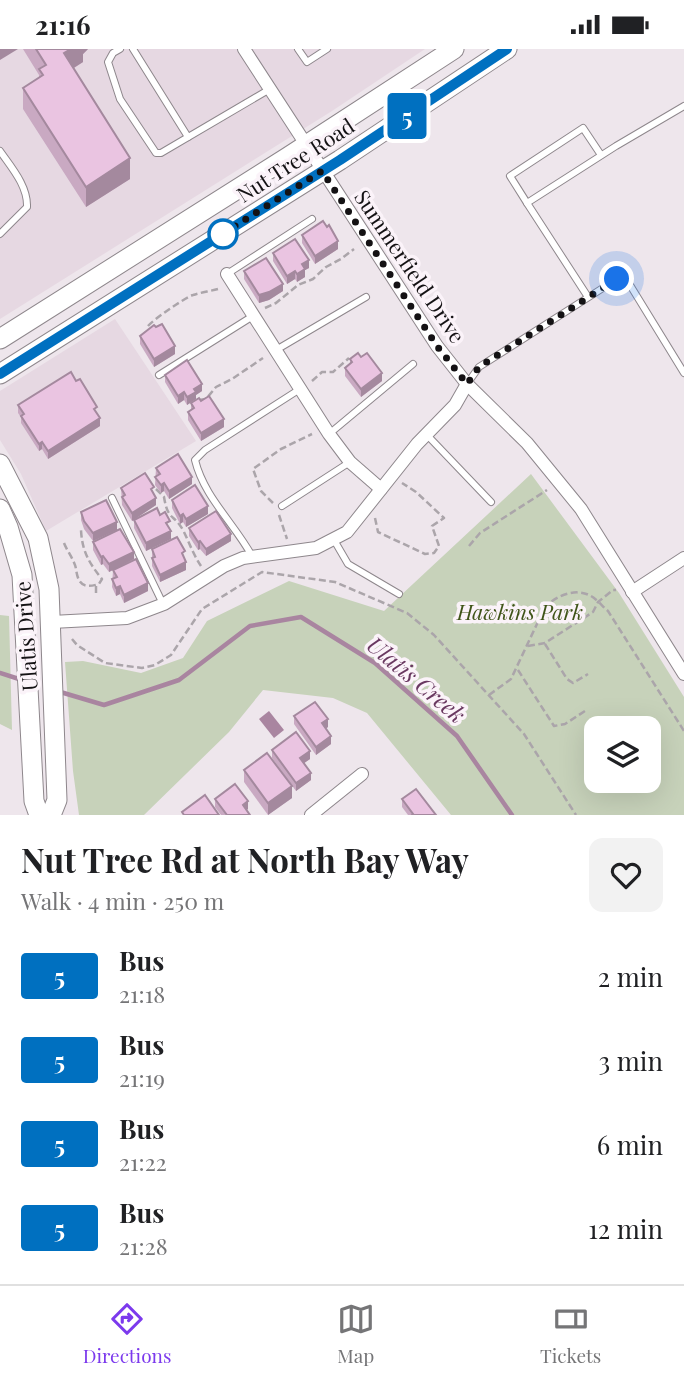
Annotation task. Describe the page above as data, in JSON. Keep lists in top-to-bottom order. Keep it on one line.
{"streets":{"main road":["Nut Tree Road","Ulatis Drive"],"street":["Summerfield Drive"]},"crossings":[["Nut Tree Road","Summerfield Drive"]],"water":["Ulatis Creek"],"parks":["Hawkins Park"],"lines":["bus line 5"],"page":{"status":"21:16","on_map":"5","heading":["Nut Tree Rd at North Bay Way","Walk · 4 min · 250 m"],"list":[{"mark":"5","name":"Bus","note":"21:18","value":"2 min"},{"mark":"5","name":"Bus","note":"21:19","value":"3 min"},{"mark":"5","name":"Bus","note":"21:22","value":"6 min"},{"mark":"5","name":"Bus","note":"21:28","value":"12 min"}],"tabs":["Directions","Map","Tickets"]}}
